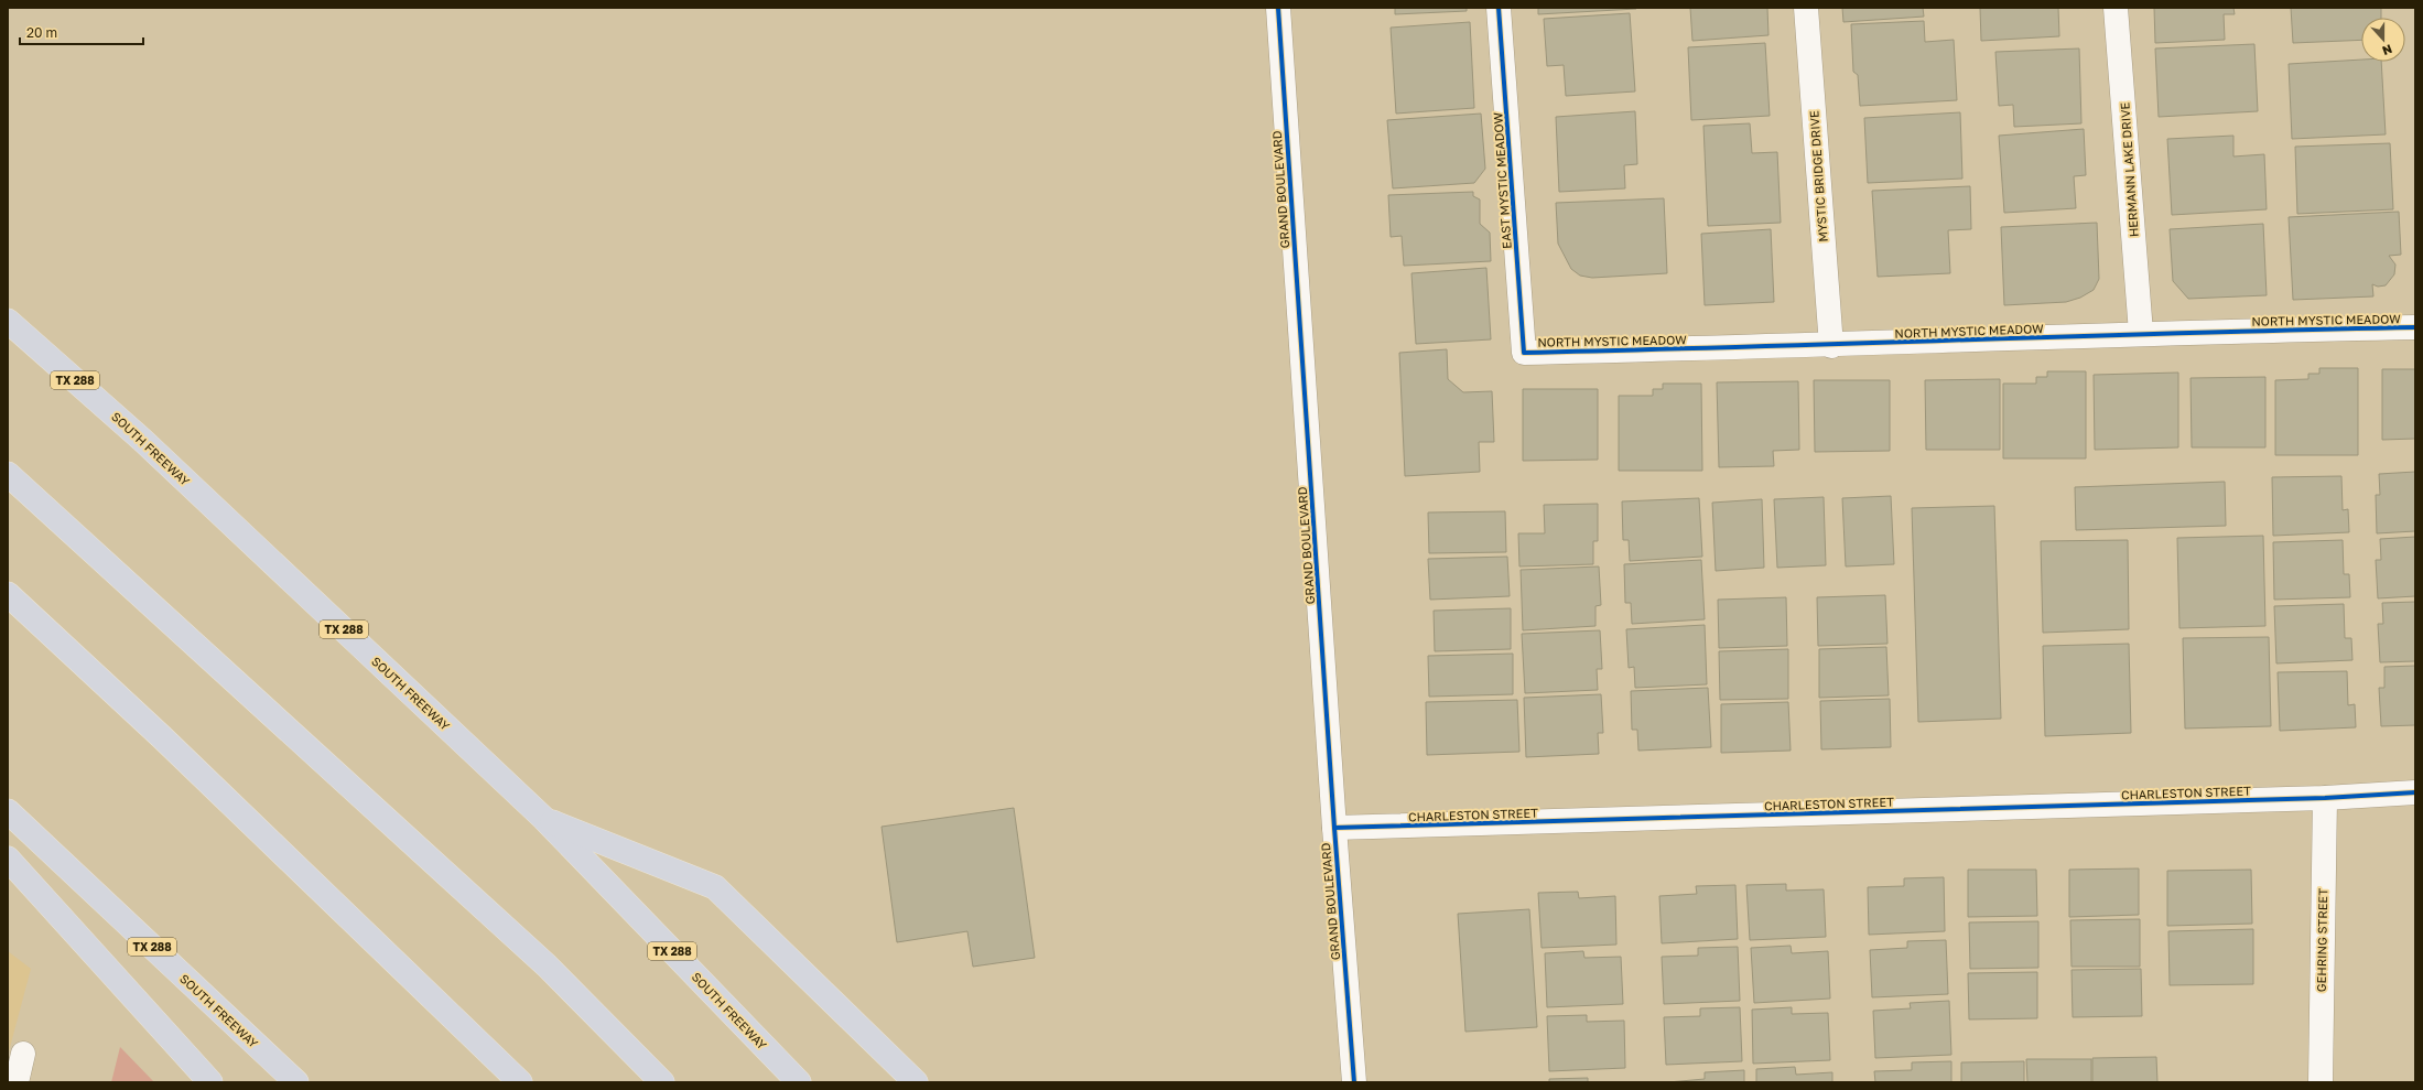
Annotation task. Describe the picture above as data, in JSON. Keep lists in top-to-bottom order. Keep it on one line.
{"streets":{"highway":["TX 288","SOUTH FREEWAY"],"street":["HERMANN LAKE DRIVE","MYSTIC BRIDGE DRIVE","EAST MYSTIC MEADOW","GRAND BOULEVARD","NORTH MYSTIC MEADOW","CHARLESTON STREET","GEHRING STREET"]},"crossings":[["HERMANN LAKE DRIVE","NORTH MYSTIC MEADOW"],["MYSTIC BRIDGE DRIVE","NORTH MYSTIC MEADOW"],["EAST MYSTIC MEADOW","NORTH MYSTIC MEADOW"],["GRAND BOULEVARD","CHARLESTON STREET"],["CHARLESTON STREET","GEHRING STREET"]],"scale_bar":"20 m","north":"bottom"}
